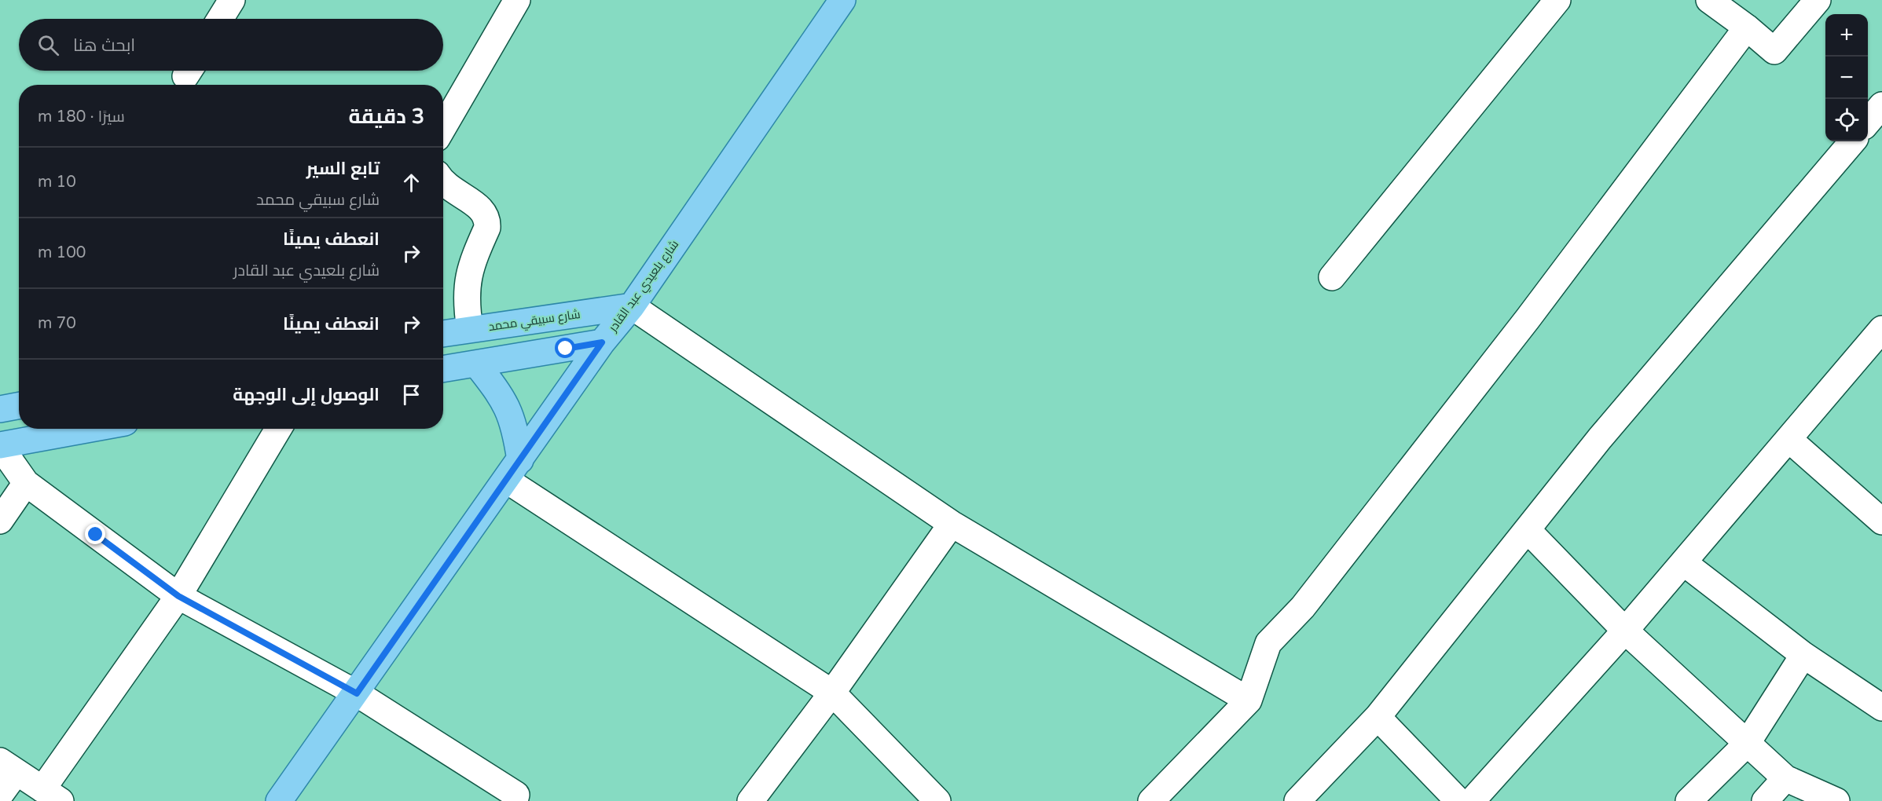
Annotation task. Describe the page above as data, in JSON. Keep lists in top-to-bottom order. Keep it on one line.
{"streets":{"main road":["شارع بلعيدي عبد القادر","شارع سبيقي محمد"]},"crossings":[["شارع بلعيدي عبد القادر","شارع سبيقي محمد"]],"page":{"map_buttons":["+","−"],"search":"ابحث هنا","heading":["3 دقيقة","سيرًا · 180 m"],"list":[["تابع السير","شارع سبيقي محمد","10 m"],["انعطف يمينًا","شارع بلعيدي عبد القادر","100 m"],["انعطف يمينًا","70 m"],"الوصول إلى الوجهة"]}}
